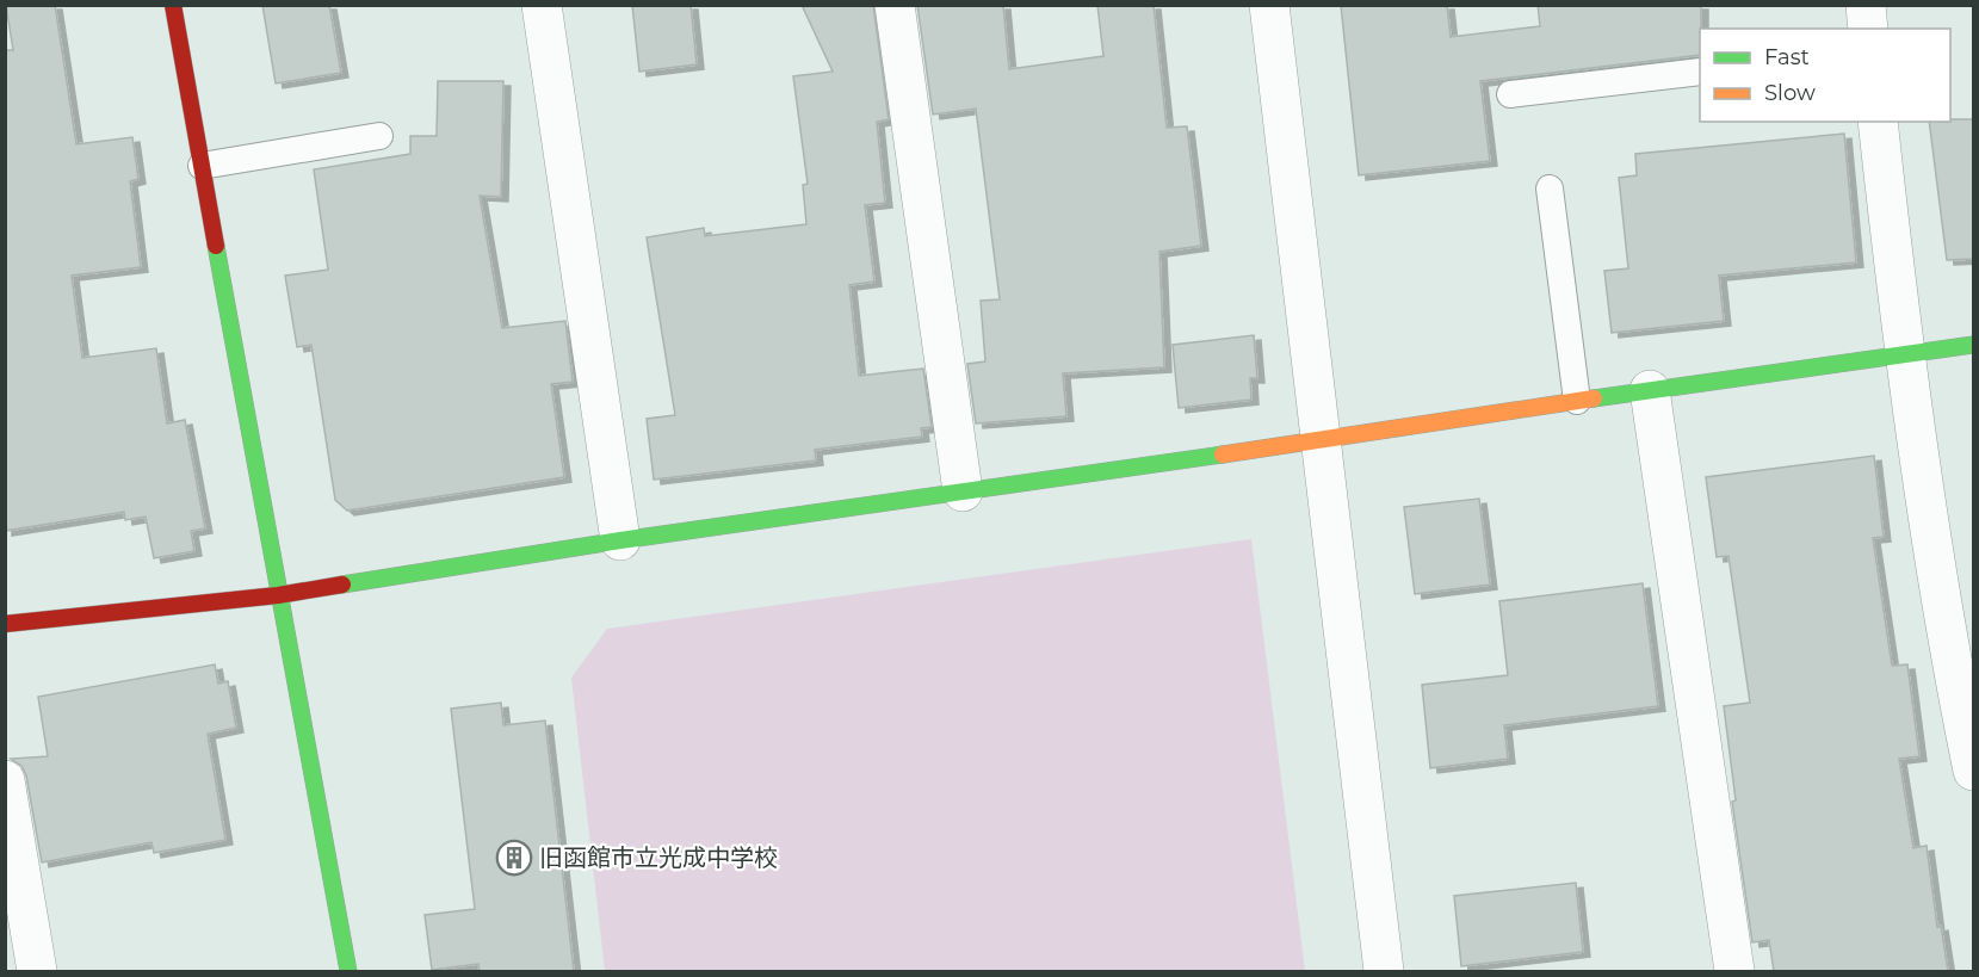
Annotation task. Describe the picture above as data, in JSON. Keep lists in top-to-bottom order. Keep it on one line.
{"places":{"building":["旧函館市立光成中学校"]},"legend":["Fast","Slow"]}
